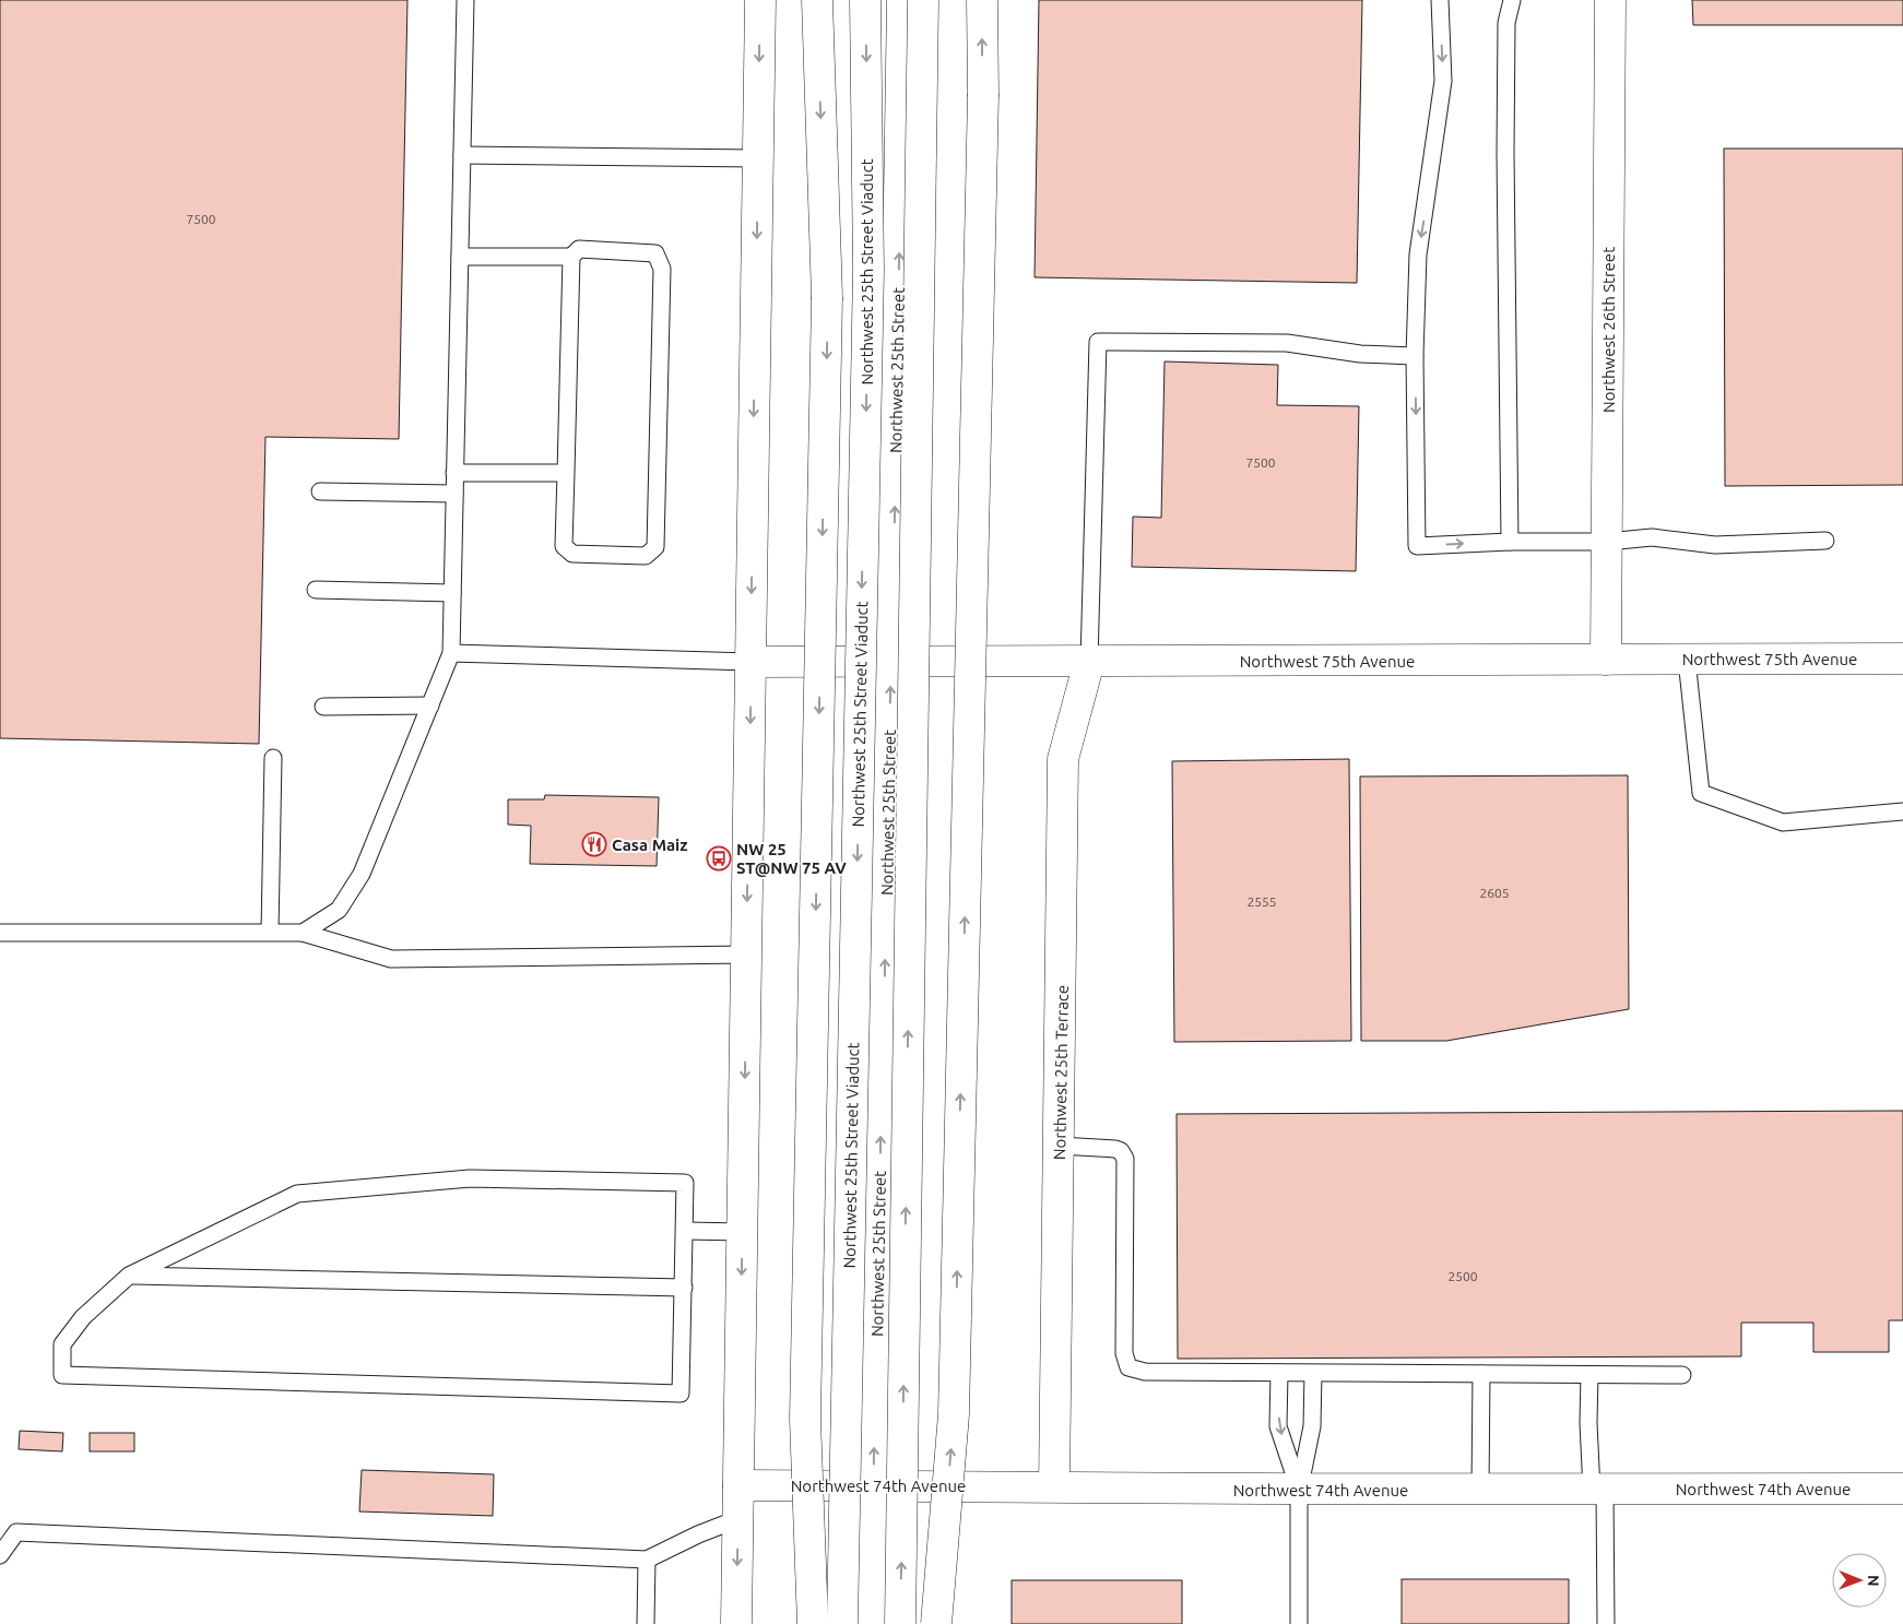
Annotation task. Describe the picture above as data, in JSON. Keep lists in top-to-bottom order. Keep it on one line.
{"streets":{"main road":["Northwest 25th Street Viaduct","Northwest 26th Street","Northwest 25th Street","Northwest 75th Avenue","Northwest 25th Terrace","Northwest 74th Avenue"]},"crossings":[["Northwest 26th Street","Northwest 75th Avenue"],["Northwest 25th Street","Northwest 75th Avenue"],["Northwest 25th Street","Northwest 74th Avenue"],["Northwest 75th Avenue","Northwest 25th Terrace"],["Northwest 25th Terrace","Northwest 74th Avenue"]],"places":{"restaurant":["Casa Maiz"],"bus stop":["NW 25 ST@NW 75 AV"]},"house_numbers":["7500","7500","2605","2555","2500"],"north":"right"}
